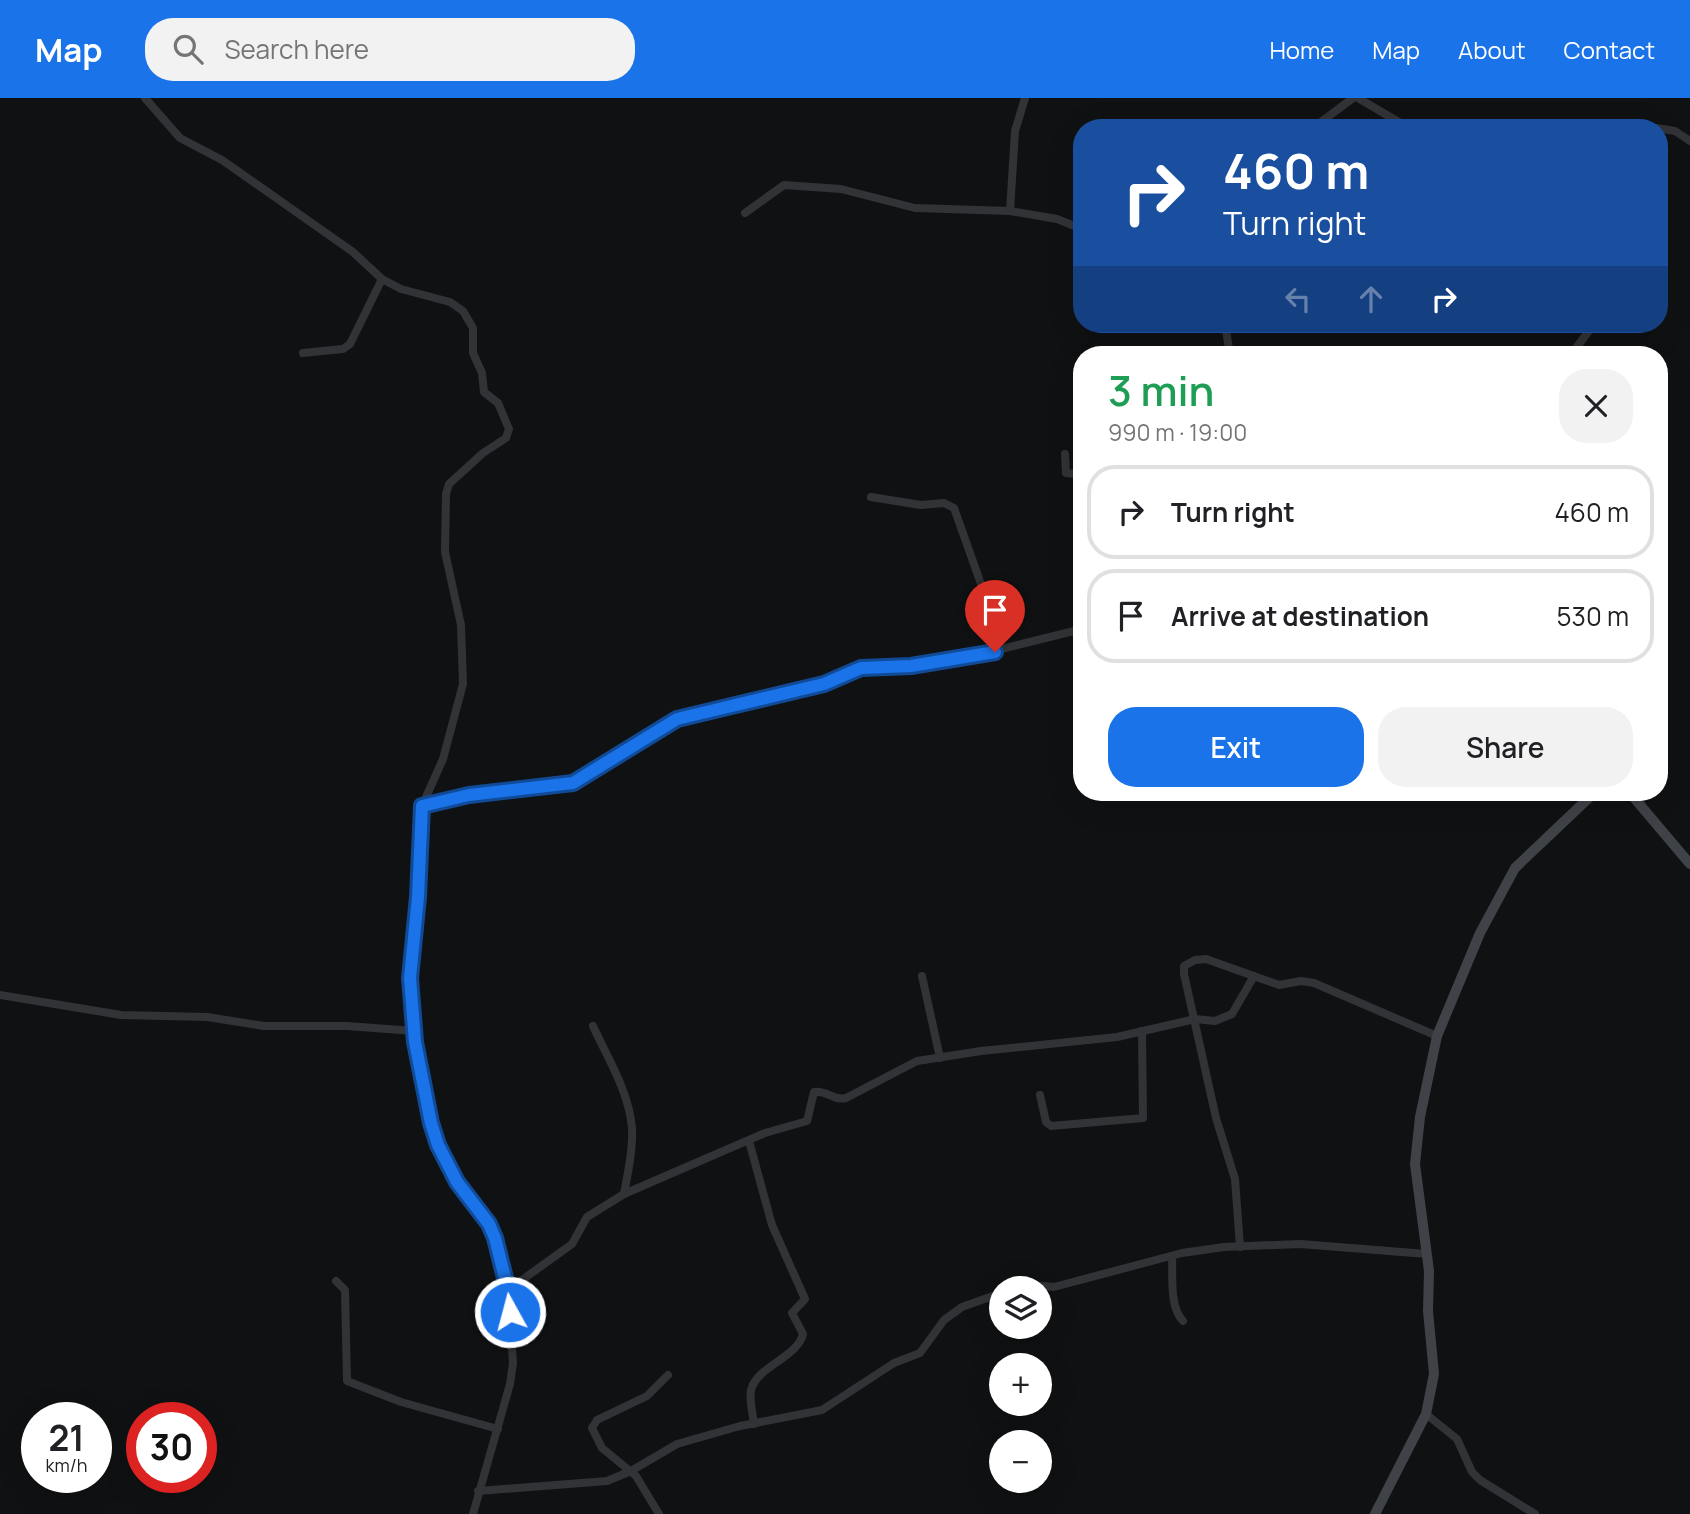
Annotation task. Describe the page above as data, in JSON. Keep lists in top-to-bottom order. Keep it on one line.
{"page":{"header":"Map","search":"Search here","nav":["Home","Map","About","Contact"],"turn":["460 m","Turn right"],"heading":["3 min","990 m · 19:00"],"list":[{"name":"Turn right","value":"460 m"},{"name":"Arrive at destination","value":"530 m"}],"buttons":["Exit","Share"],"map_buttons":["+","−"],"speed":"21 km/h","limit":"30"}}
